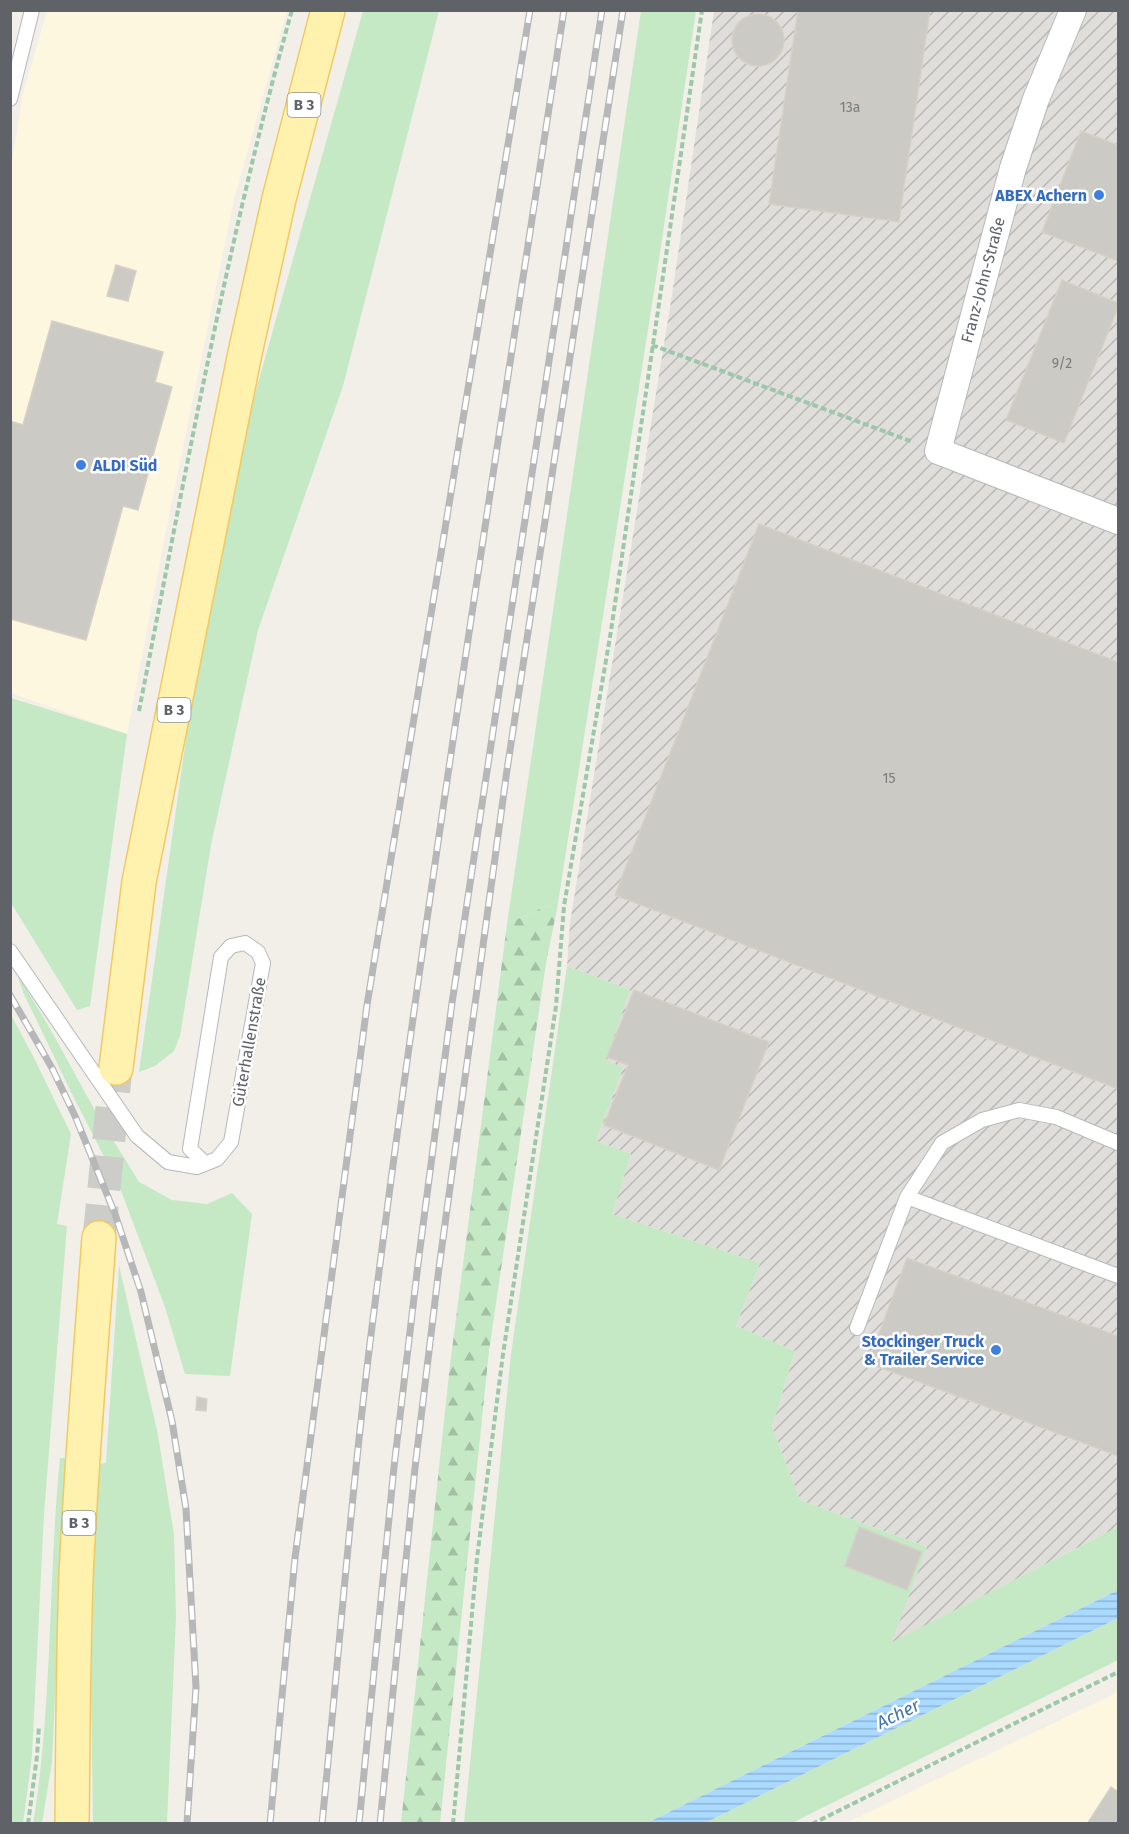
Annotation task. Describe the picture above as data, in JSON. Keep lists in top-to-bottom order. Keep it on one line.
{"streets":{"main road":["B 3"],"street":["Franz-John-Straße"],"lane":["Güterhallenstraße"]},"water":["Acher"],"places":["ABEX Achern","ALDI Süd","Stockinger Truck & Trailer Service"],"house_numbers":["13a","9/2","15"]}
